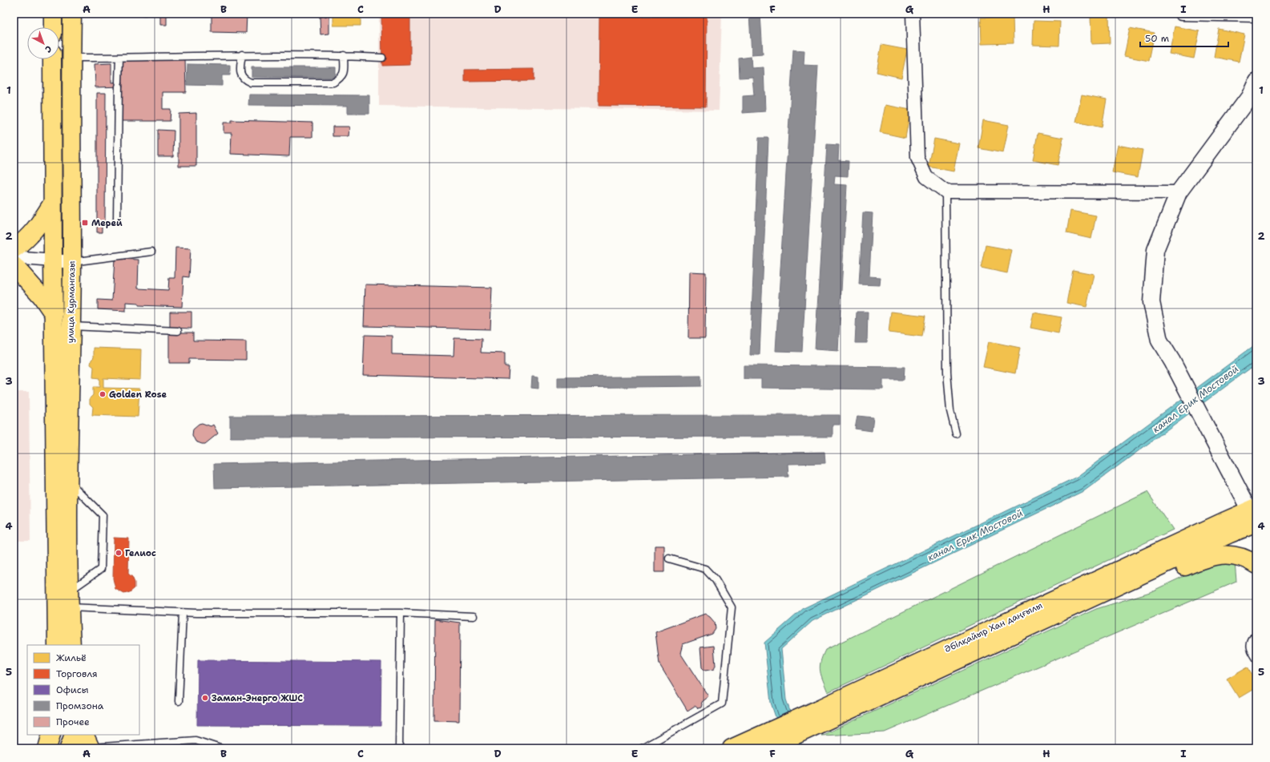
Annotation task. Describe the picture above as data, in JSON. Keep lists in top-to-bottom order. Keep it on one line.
{"streets":{"main road":["улица Курмангазы","Әбілқайыр Хан даңғылы"]},"water":["канал Ерик Мостовой"],"places":{"transit":["Мерей"],"other":["Golden Rose","Гелиос","Заман-Энерго ЖШС"]},"legend":["Жильё","Торговля","Офисы","Промзона","Прочее"],"scale_bar":"50 m","north":"bottom right","grid":{"columns":["A","B","C","D","E","F","G","H","I"],"rows":["1","2","3","4","5"]}}
